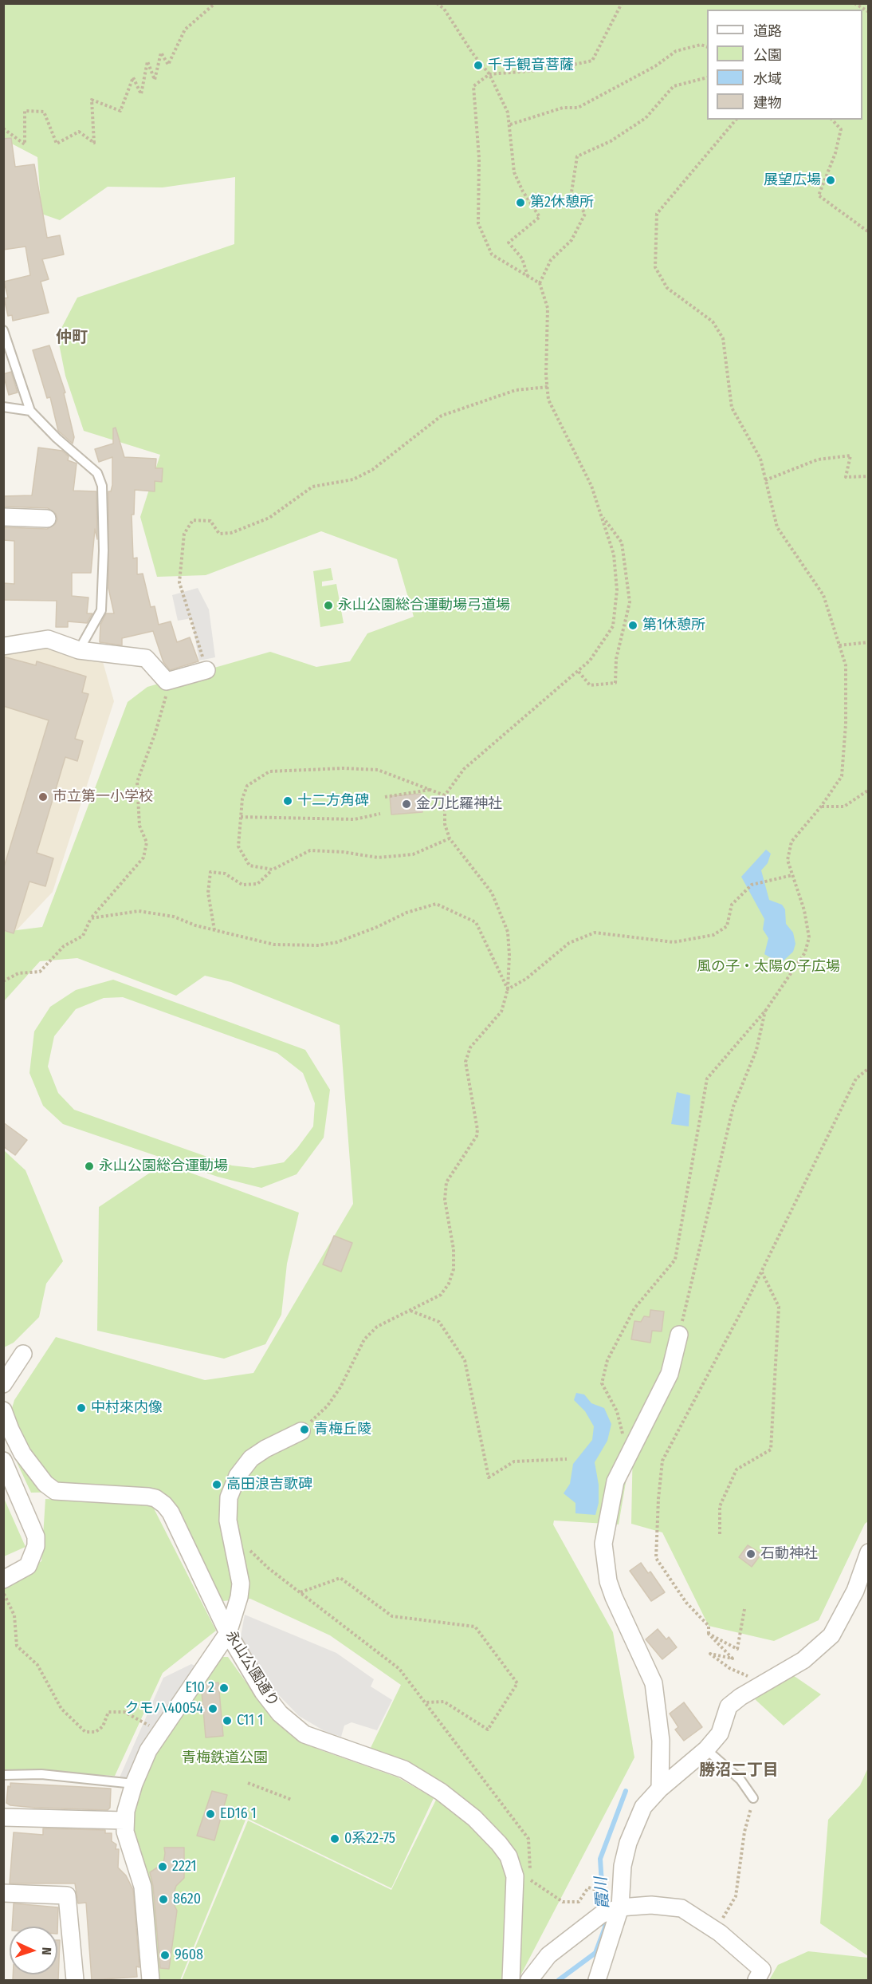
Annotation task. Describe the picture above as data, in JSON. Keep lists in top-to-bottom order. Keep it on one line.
{"streets":{"street":["永山公園通り"]},"districts":["仲町","勝沼二丁目"],"water":["霞川"],"parks":["風の子・太陽の子広場","青梅鉄道公園"],"places":["千手観音菩薩","展望広場","第2休憩所","永山公園総合運動場弓道場","第1休憩所","市立第一小学校","十二方角碑","金刀比羅神社","永山公園総合運動場","中村來内像","青梅丘陵","高田浪吉歌碑","石動神社","E10 2","クモハ40054","C11 1","ED16 1","0系22-75","2221","8620","9608"],"legend":["道路","公園","水域","建物"],"north":"right"}
